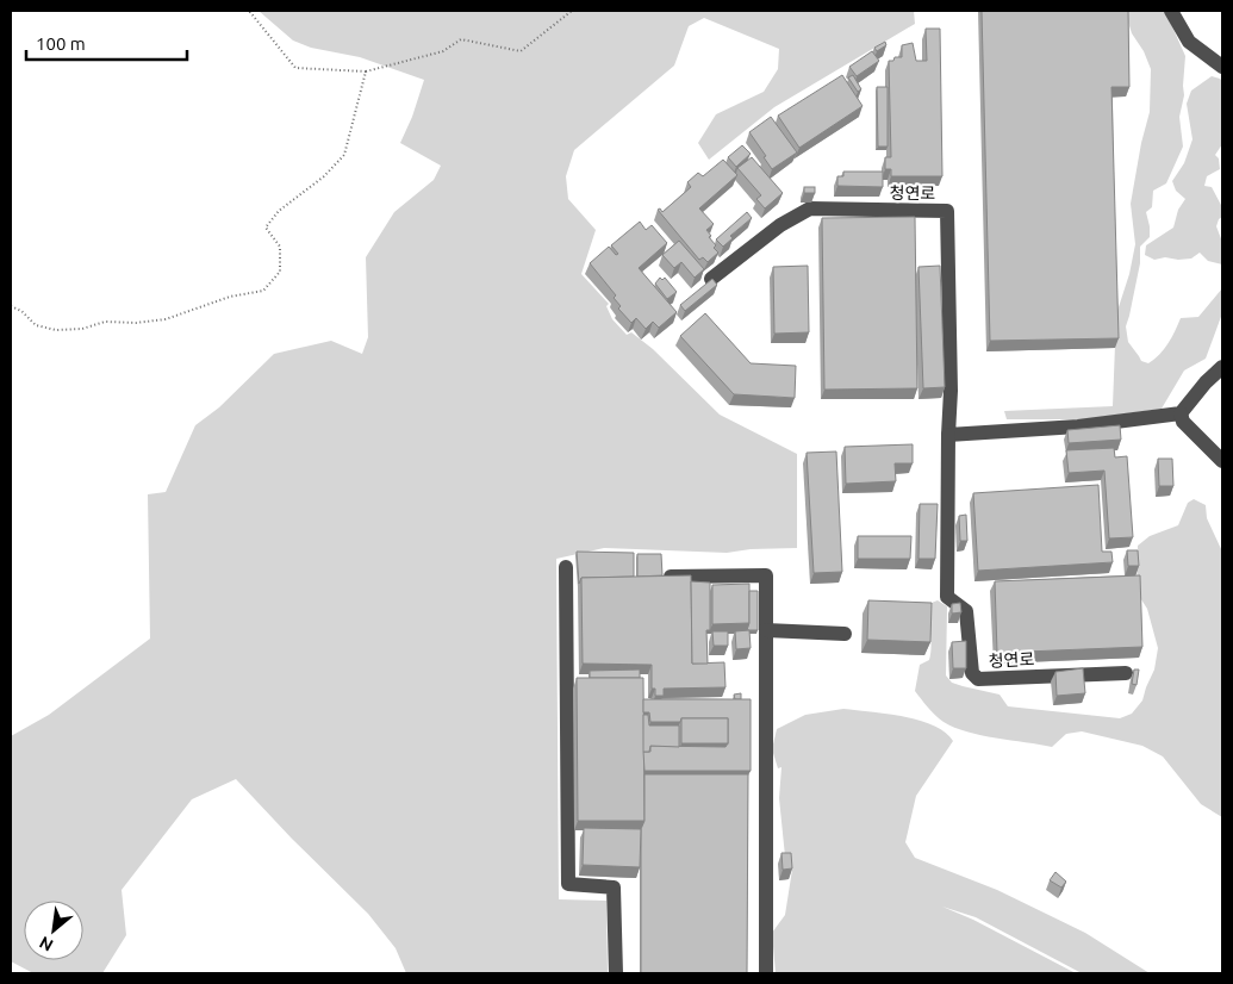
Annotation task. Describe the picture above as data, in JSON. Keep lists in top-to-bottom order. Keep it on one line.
{"streets":{"street":["청연로"]},"scale_bar":"100 m","north":"bottom left"}
